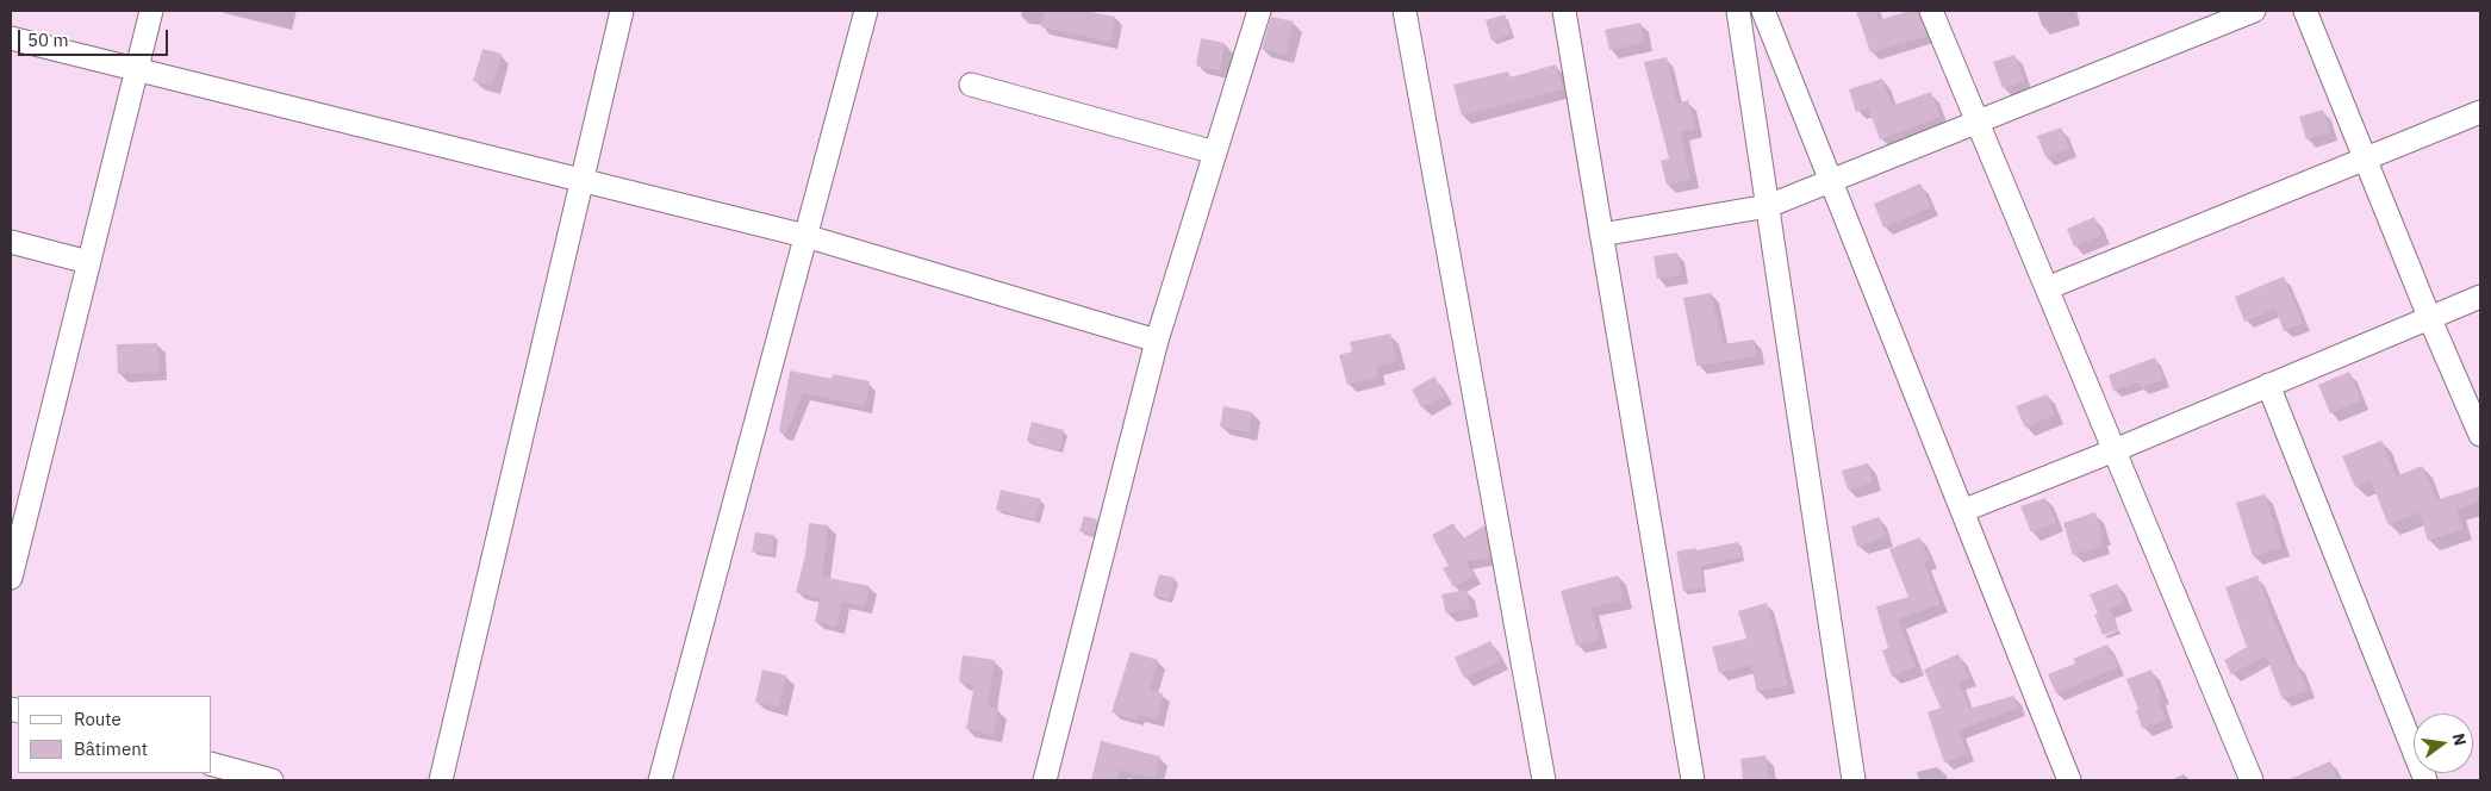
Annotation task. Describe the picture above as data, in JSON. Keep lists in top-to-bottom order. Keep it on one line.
{"legend":["Route","Bâtiment"],"scale_bar":"50 m","north":"right"}
